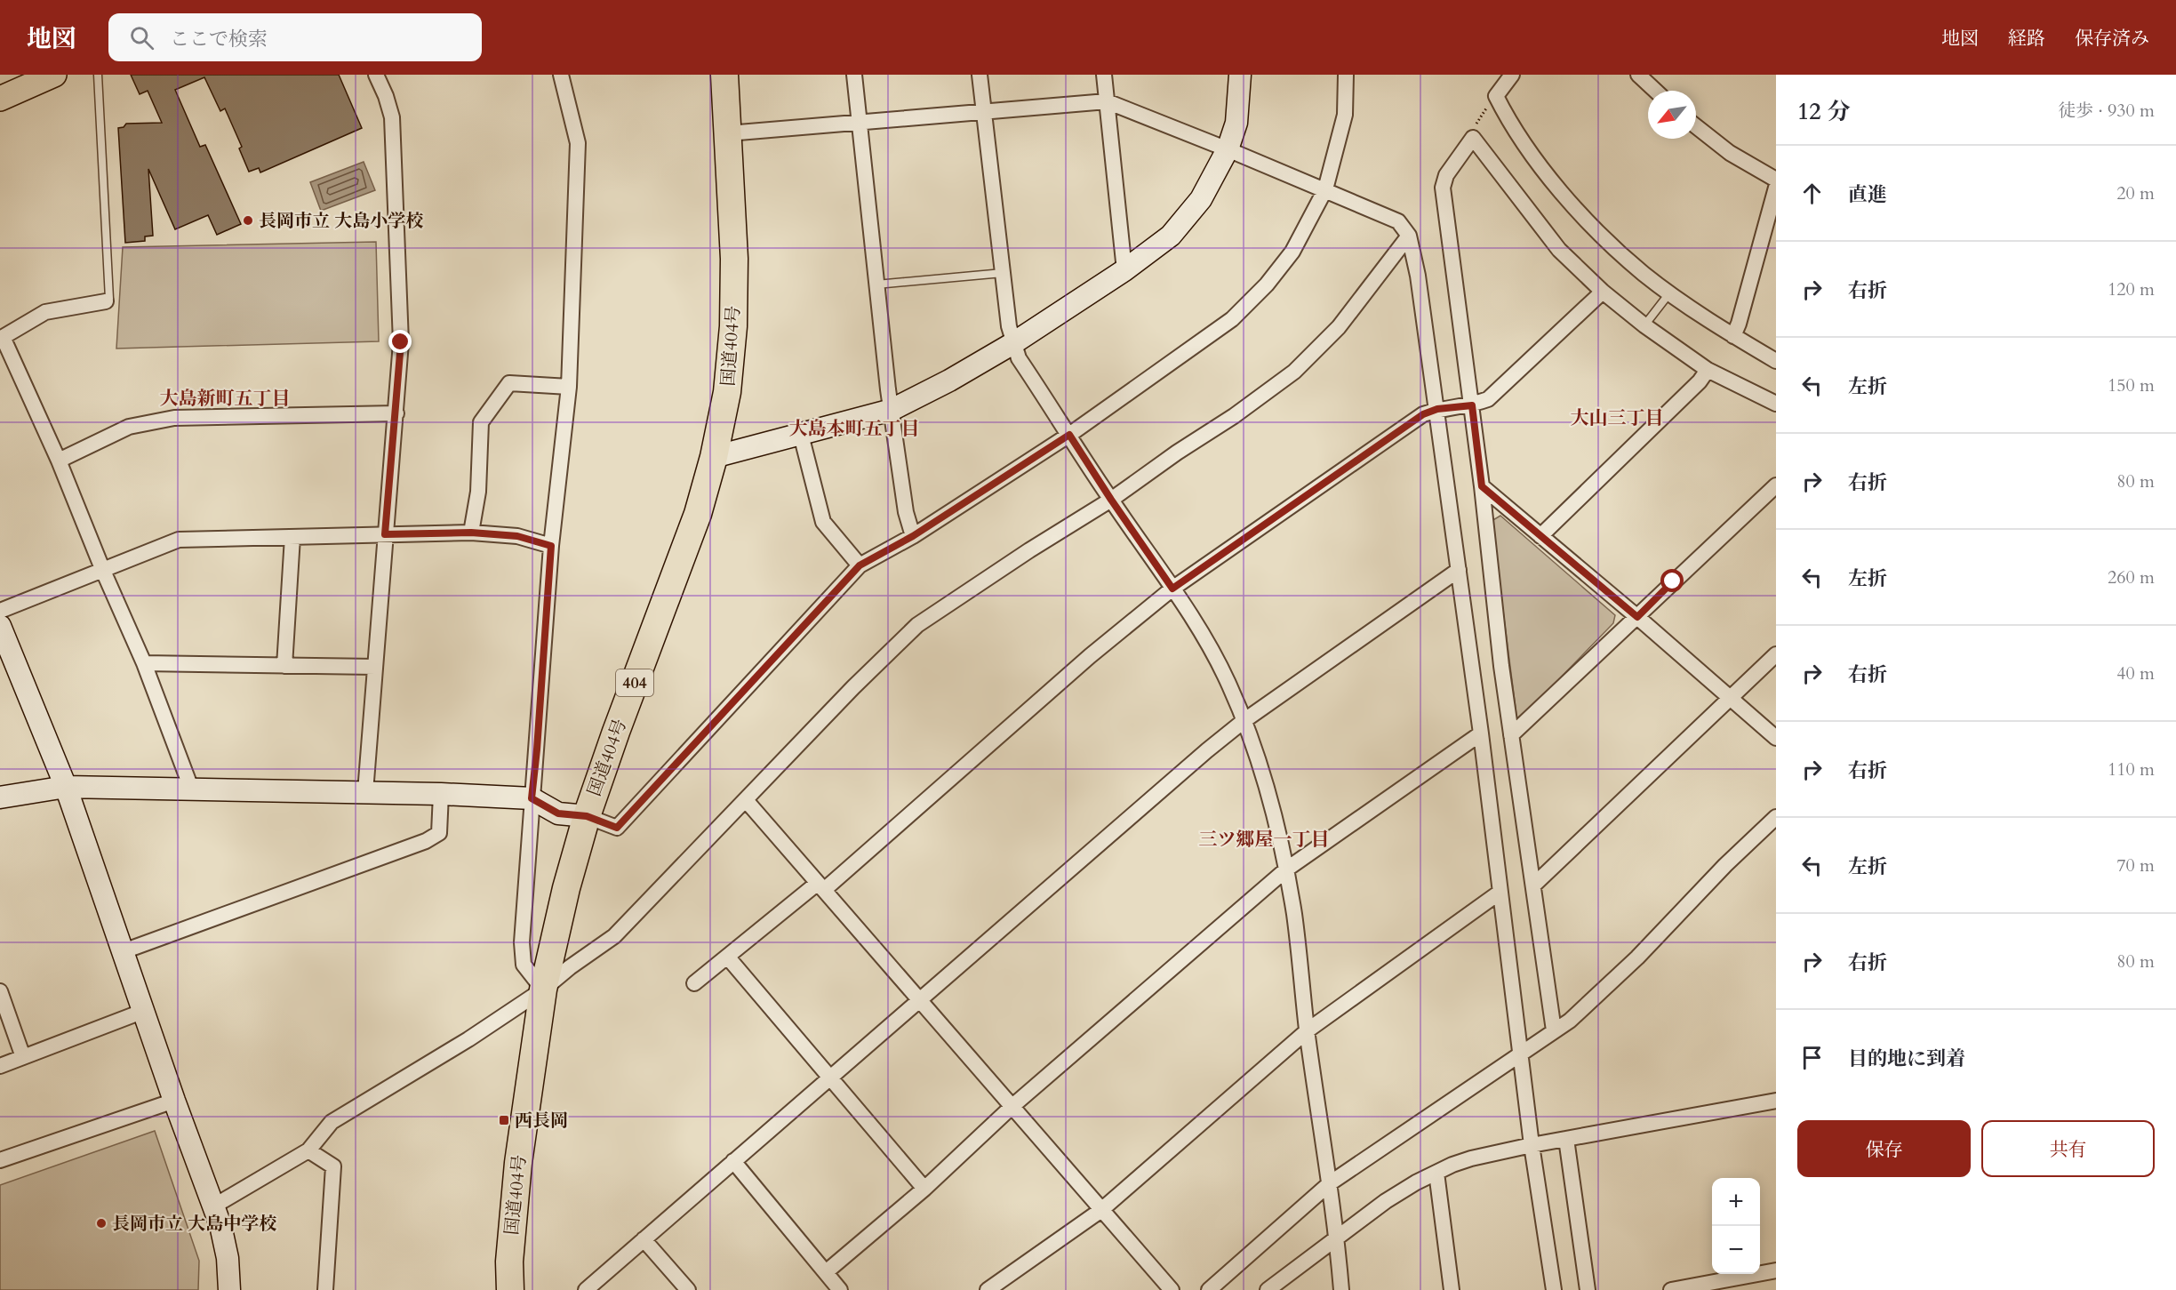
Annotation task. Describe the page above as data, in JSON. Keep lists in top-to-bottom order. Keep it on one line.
{"streets":{"highway":["国道404号","404"]},"districts":["大島新町五丁目","大山三丁目","大島本町五丁目","三ツ郷屋一丁目"],"places":{"other":["長岡市立 大島小学校","長岡市立 大島中学校"],"transit":["西長岡"]},"north":"bottom left","page":{"header":"地図","search":"ここで検索","nav":["地図","経路","保存済み"],"heading":["12 分","徒歩 · 930 m"],"list":[["直進","20 m"],["右折","120 m"],["左折","150 m"],["右折","80 m"],["左折","260 m"],["右折","40 m"],["右折","110 m"],["左折","70 m"],["右折","80 m"],"目的地に到着"],"buttons":["保存","共有"],"map_buttons":["+","−"]}}
